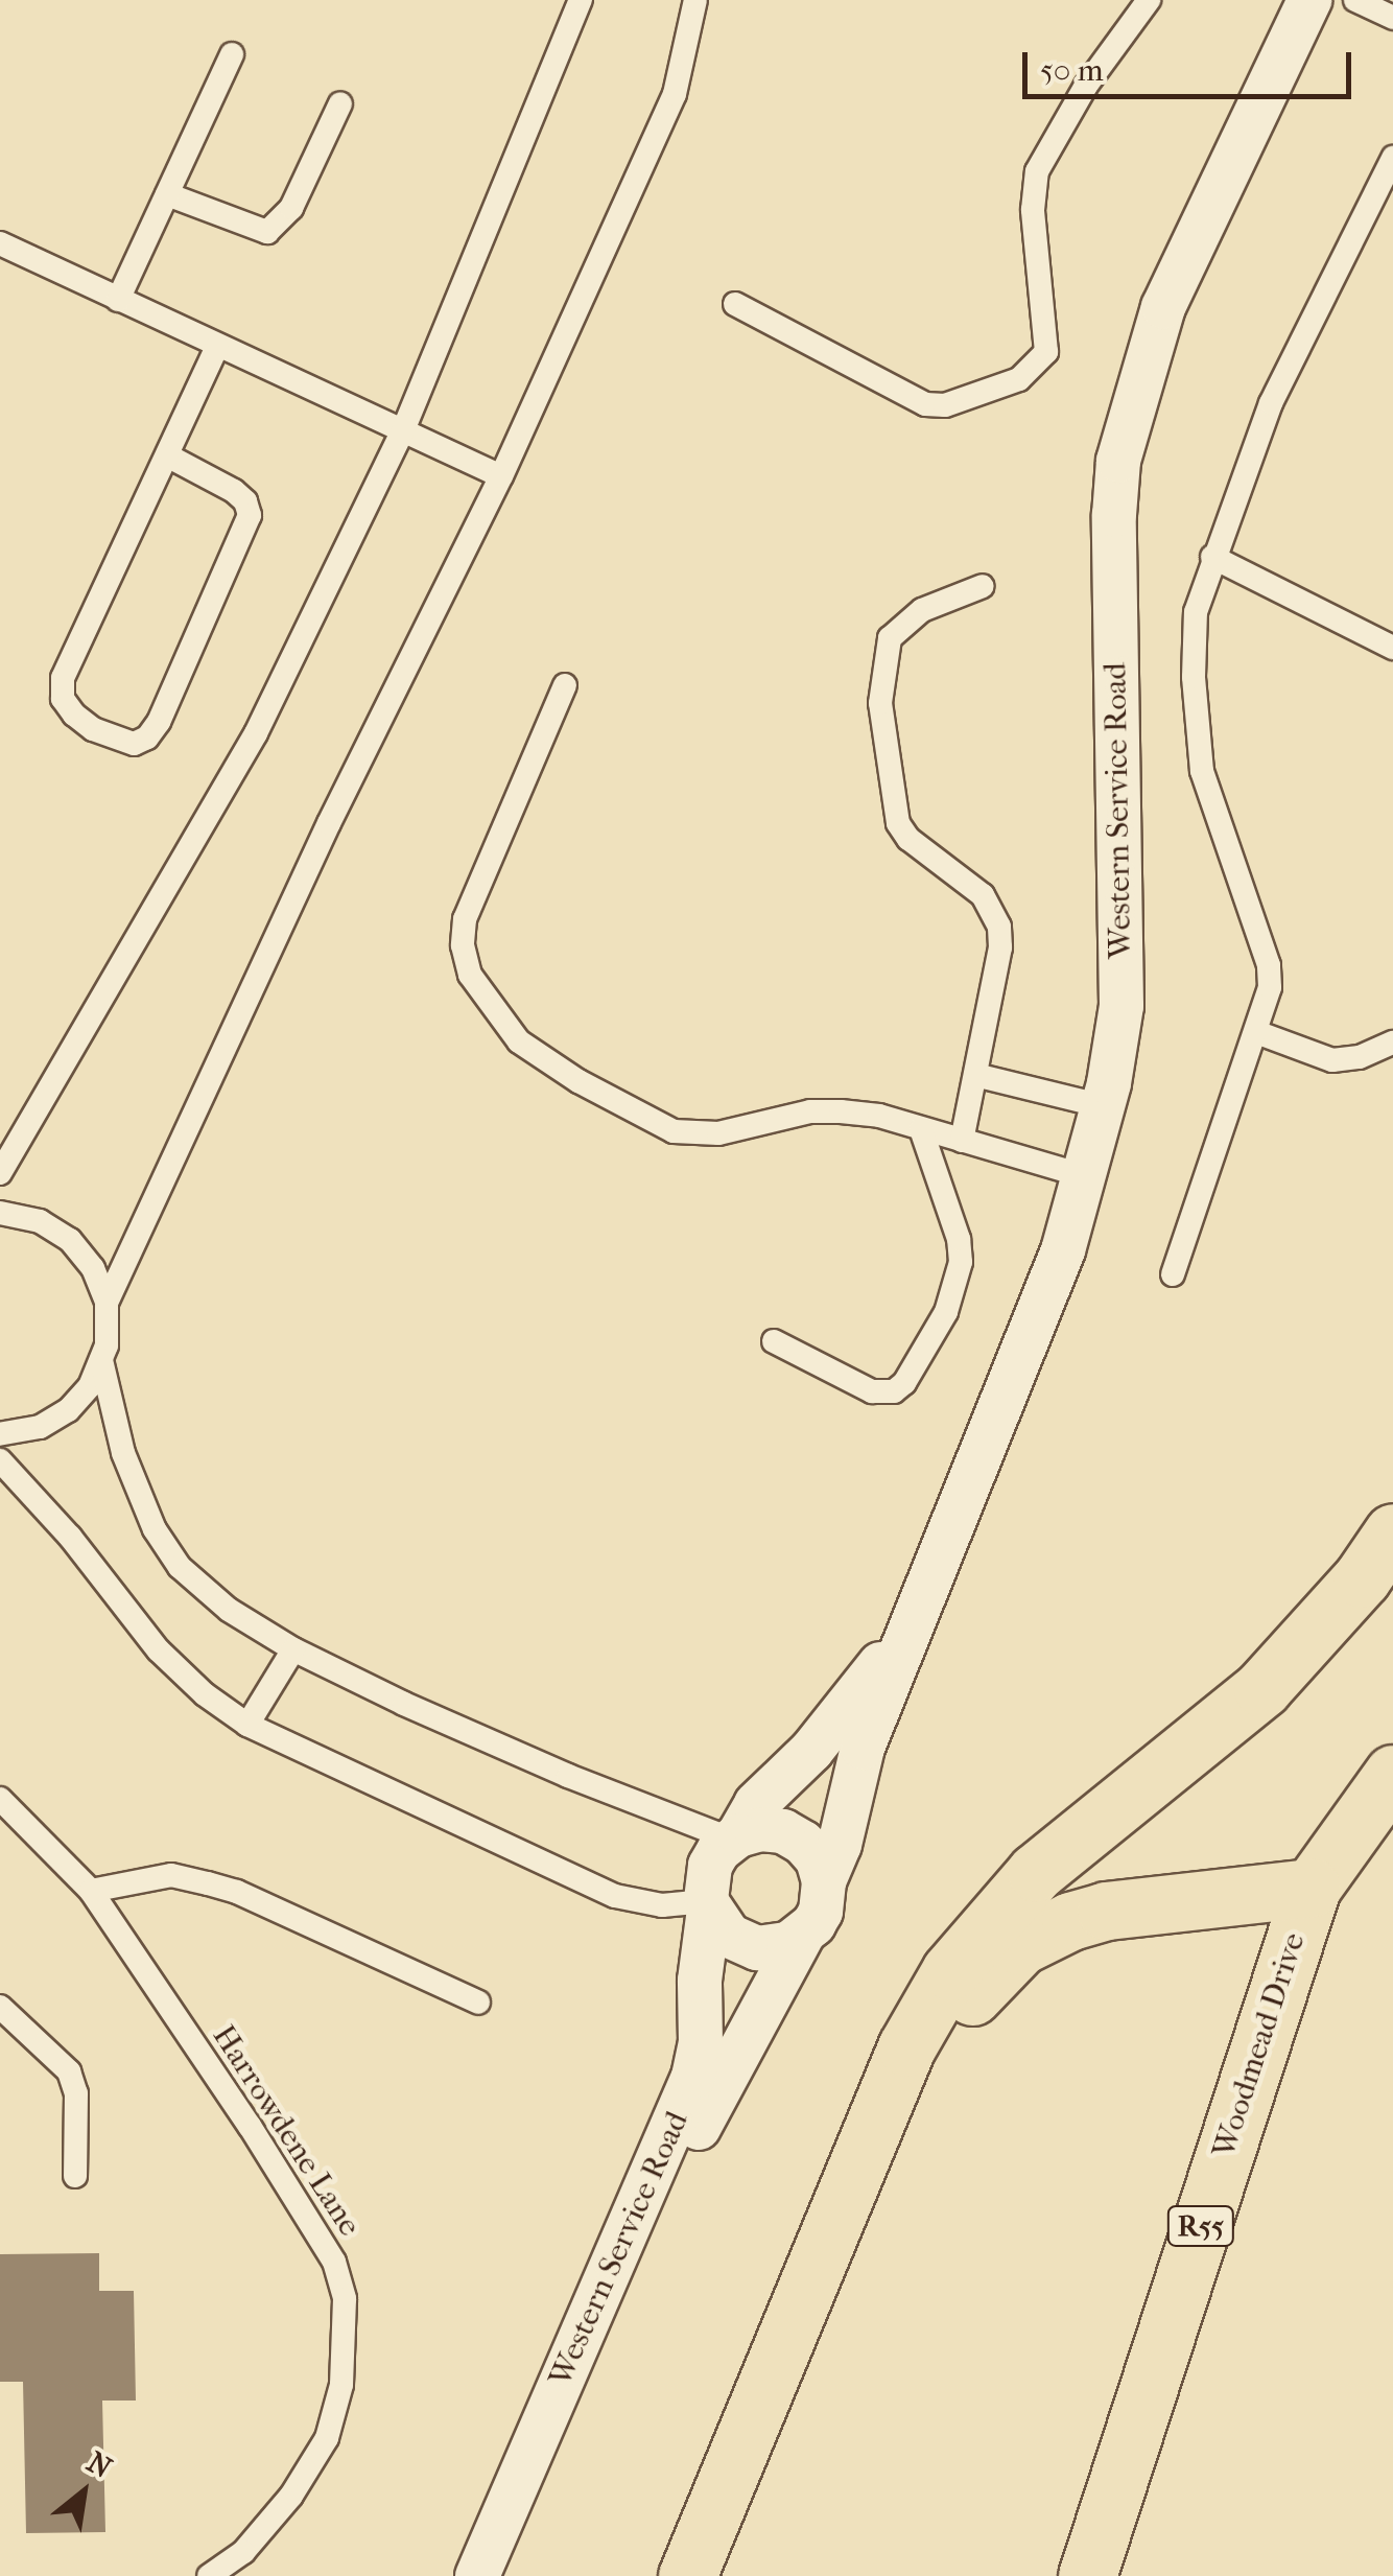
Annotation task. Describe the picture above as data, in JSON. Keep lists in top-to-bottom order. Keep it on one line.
{"streets":{"main road":["Woodmead Drive","R55"],"street":["Western Service Road"],"lane":["Harrowdene Lane"]},"scale_bar":"50 m","north":"top right"}
